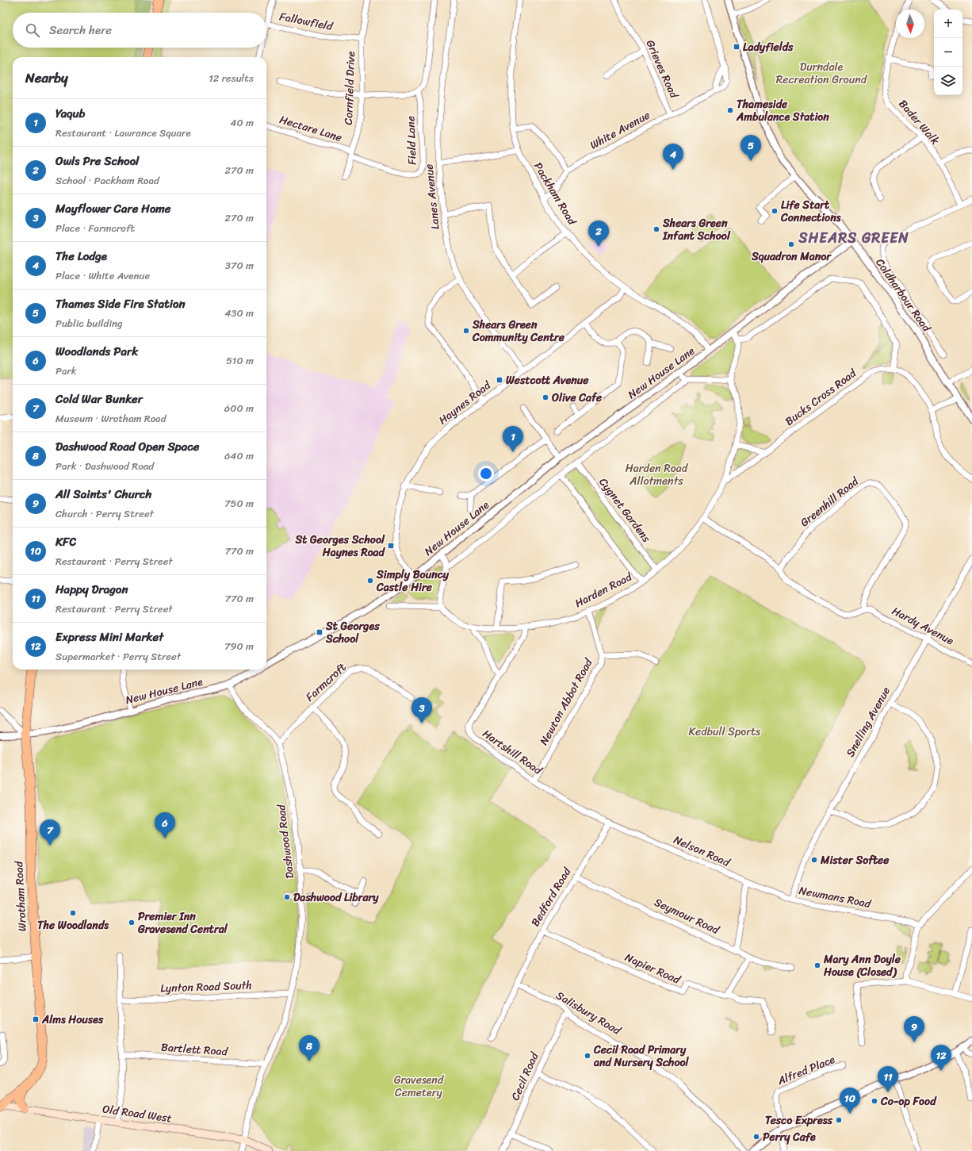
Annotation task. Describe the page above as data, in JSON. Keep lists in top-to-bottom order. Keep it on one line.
{"streets":{"main road":["Wrotham Road","Old Road West"],"street":["Fallowfield","Grieves Road","Cornfield Drive","Bader Walk","Hectare Lane","White Avenue","Field Lane","Packham Road","Lanes Avenue","Coldharbour Road","New House Lane","Bucks Cross Road","Haynes Road","Greenhill Road","Cygnet Gardens","Harden Road","Hardy Avenue","Farmcroft","Newton Abbot Road","Snelling Avenue","Hartshill Road","Dashwood Road","Nelson Road","Bedford Road","Newmans Road","Seymour Road","Napier Road","Lynton Road South","Salisbury Road","Bartlett Road","Alfred Place","Cecil Road"]},"crossings":[["Fallowfield","Cornfield Drive"],["Grieves Road","White Avenue"],["Cornfield Drive","Hectare Lane"],["Cornfield Drive","Field Lane"],["Hectare Lane","Field Lane"],["White Avenue","Packham Road"],["Packham Road","New House Lane"],["Packham Road","Haynes Road"],["Lanes Avenue","Haynes Road"],["Coldharbour Road","New House Lane"],["New House Lane","Haynes Road"],["New House Lane","Cygnet Gardens"],["New House Lane","Harden Road"],["New House Lane","Dashwood Road"],["New House Lane","Wrotham Road"],["Bucks Cross Road","Harden Road"],["Greenhill Road","Hardy Avenue"],["Cygnet Gardens","Harden Road"],["Harden Road","Newton Abbot Road"],["Harden Road","Hartshill Road"],["Hardy Avenue","Snelling Avenue"],["Farmcroft","Dashwood Road"],["Newton Abbot Road","Hartshill Road"],["Snelling Avenue","Newmans Road"],["Hartshill Road","Nelson Road"],["Dashwood Road","Lynton Road South"],["Dashwood Road","Bartlett Road"],["Dashwood Road","Old Road West"],["Nelson Road","Bedford Road"],["Nelson Road","Newmans Road"],["Wrotham Road","Old Road West"],["Bedford Road","Seymour Road"],["Bedford Road","Napier Road"],["Bedford Road","Salisbury Road"],["Salisbury Road","Cecil Road"]],"districts":["SHEARS GREEN"],"parks":["Durndale Recreation Ground","Harden Road Allotments","Kedbull Sports","Gravesend Cemetery"],"places":{"transit":["Ladyfields","Westcott Avenue","St Georges School Haynes Road","St Georges School","Alms Houses"],"other":["Thameside Ambulance Station","Life Start Connections","Shears Green Infant School","Squadron Manor","Shears Green Community Centre","Olive Cafe","Simply Bouncy Castle Hire","Mister Softee","Dashwood Library","The Woodlands","Premier Inn Gravesend Central","Mary Ann Doyle House (Closed)","Cecil Road Primary and Nursery School","Co-op Food","Tesco Express","Perry Cafe"]},"north":"bottom","page":{"map_buttons":["+","−"],"search":"Search here","heading":["Nearby","12 results"],"list":[{"mark":"1","name":"Yaqub","note":"Restaurant · Lawrance Square","value":"40 m"},{"mark":"2","name":"Owls Pre School","note":"School · Packham Road","value":"270 m"},{"mark":"3","name":"Mayflower Care Home","note":"Place · Farmcroft","value":"270 m"},{"mark":"4","name":"The Lodge","note":"Place · White Avenue","value":"370 m"},{"mark":"5","name":"Thames Side Fire Station","note":"Public building","value":"430 m"},{"mark":"6","name":"Woodlands Park","note":"Park","value":"510 m"},{"mark":"7","name":"Cold War Bunker","note":"Museum · Wrotham Road","value":"600 m"},{"mark":"8","name":"Dashwood Road Open Space","note":"Park · Dashwood Road","value":"640 m"},{"mark":"9","name":"All Saints' Church","note":"Church · Perry Street","value":"750 m"},{"mark":"10","name":"KFC","note":"Restaurant · Perry Street","value":"770 m"},{"mark":"11","name":"Happy Dragon","note":"Restaurant · Perry Street","value":"770 m"},{"mark":"12","name":"Express Mini Market","note":"Supermarket · Perry Street","value":"790 m"}],"pins":["5","4","2","1","3","6","7","9","8","12","11","10"]}}
